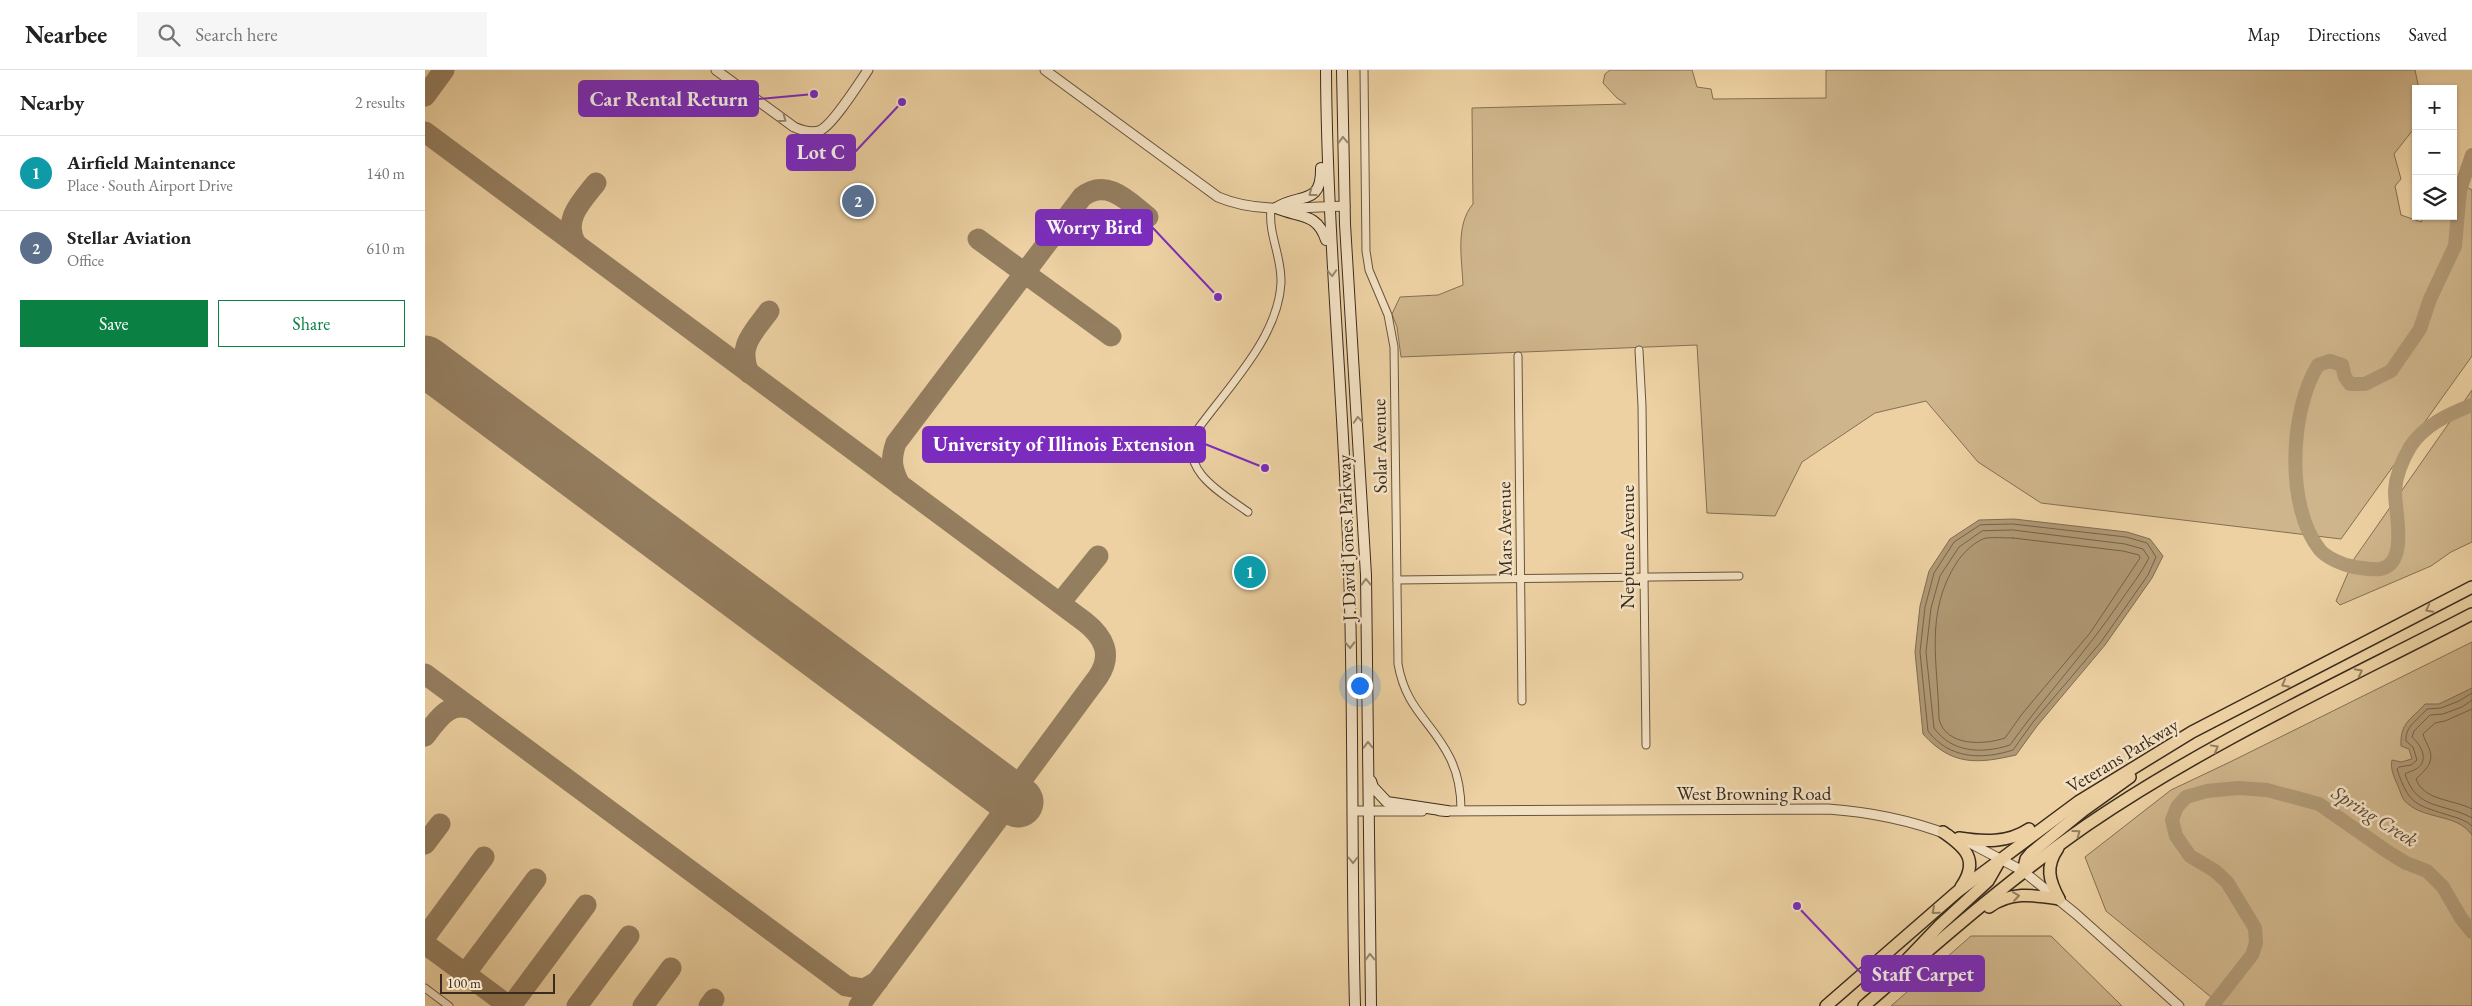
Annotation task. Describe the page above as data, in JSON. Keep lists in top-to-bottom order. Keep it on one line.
{"streets":{"highway":["Veterans Parkway"],"main road":["J. David Jones Parkway"],"street":["Solar Avenue","Mars Avenue","Neptune Avenue","West Browning Road"]},"crossings":[["Solar Avenue","West Browning Road"],["J. David Jones Parkway","West Browning Road"],["Veterans Parkway","West Browning Road"]],"water":["Spring Creek"],"places":["Car Rental Return","Lot C","Worry Bird","University of Illinois Extension","Staff Carpet"],"scale_bar":"100 m","page":{"header":"Nearbee","search":"Search here","nav":["Map","Directions","Saved"],"heading":["Nearby","2 results"],"map_buttons":["+","−"],"list":[{"mark":"1","name":"Airfield Maintenance","note":"Place · South Airport Drive","value":"140 m"},{"mark":"2","name":"Stellar Aviation","note":"Office","value":"610 m"}],"pins":["2","1"],"buttons":["Save","Share"],"scale":"100 m"}}
